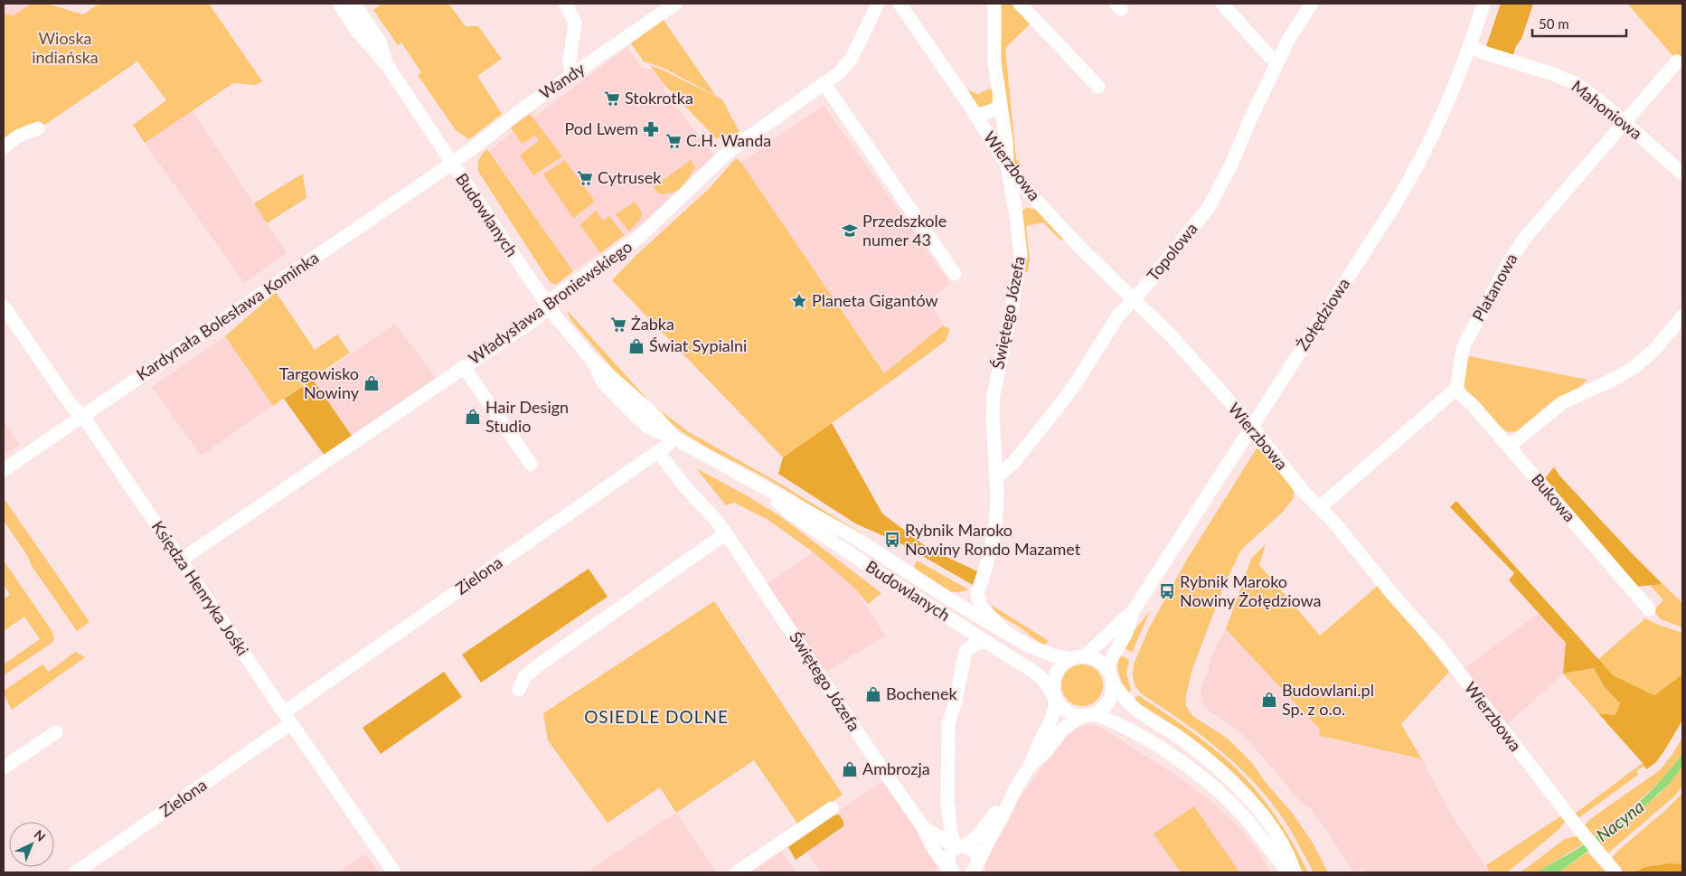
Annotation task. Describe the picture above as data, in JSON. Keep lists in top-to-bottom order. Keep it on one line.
{"streets":{"street":["Wandy","Mahoniowa","Wierzbowa","Budowlanych","Topolowa","Platanowa","Władysława Broniewskiego","Świętego Józefa","Żołędziowa","Kardynała Bolesława Kominka","Bukowa","Zielona","Księdza Henryka Jośki"]},"crossings":[["Wandy","Budowlanych"],["Wandy","Kardynała Bolesława Kominka"],["Mahoniowa","Platanowa"],["Mahoniowa","Żołędziowa"],["Wierzbowa","Topolowa"],["Wierzbowa","Świętego Józefa"],["Wierzbowa","Żołędziowa"],["Budowlanych","Władysława Broniewskiego"],["Budowlanych","Żołędziowa"],["Budowlanych","Kardynała Bolesława Kominka"],["Budowlanych","Zielona"],["Topolowa","Świętego Józefa"],["Platanowa","Bukowa"],["Władysława Broniewskiego","Księdza Henryka Jośki"],["Kardynała Bolesława Kominka","Księdza Henryka Jośki"],["Zielona","Księdza Henryka Jośki"]],"districts":["OSIEDLE DOLNE"],"water":["Nacyna"],"parks":["Wioska indiańska"],"places":{"supermarket":["Stokrotka","C.H. Wanda","Cytrusek","Żabka"],"pharmacy":["Pod Lwem"],"school or university":["Przedszkole numer 43"],"place":["Planeta Gigantów"],"shop":["Świat Sypialni","Targowisko Nowiny","Hair Design Studio","Bochenek","Budowlani.pl Sp. z o.o.","Ambrozja"],"bus stop":["Rybnik Maroko Nowiny Rondo Mazamet","Rybnik Maroko Nowiny Żołędziowa"]},"scale_bar":"50 m","north":"top right"}
